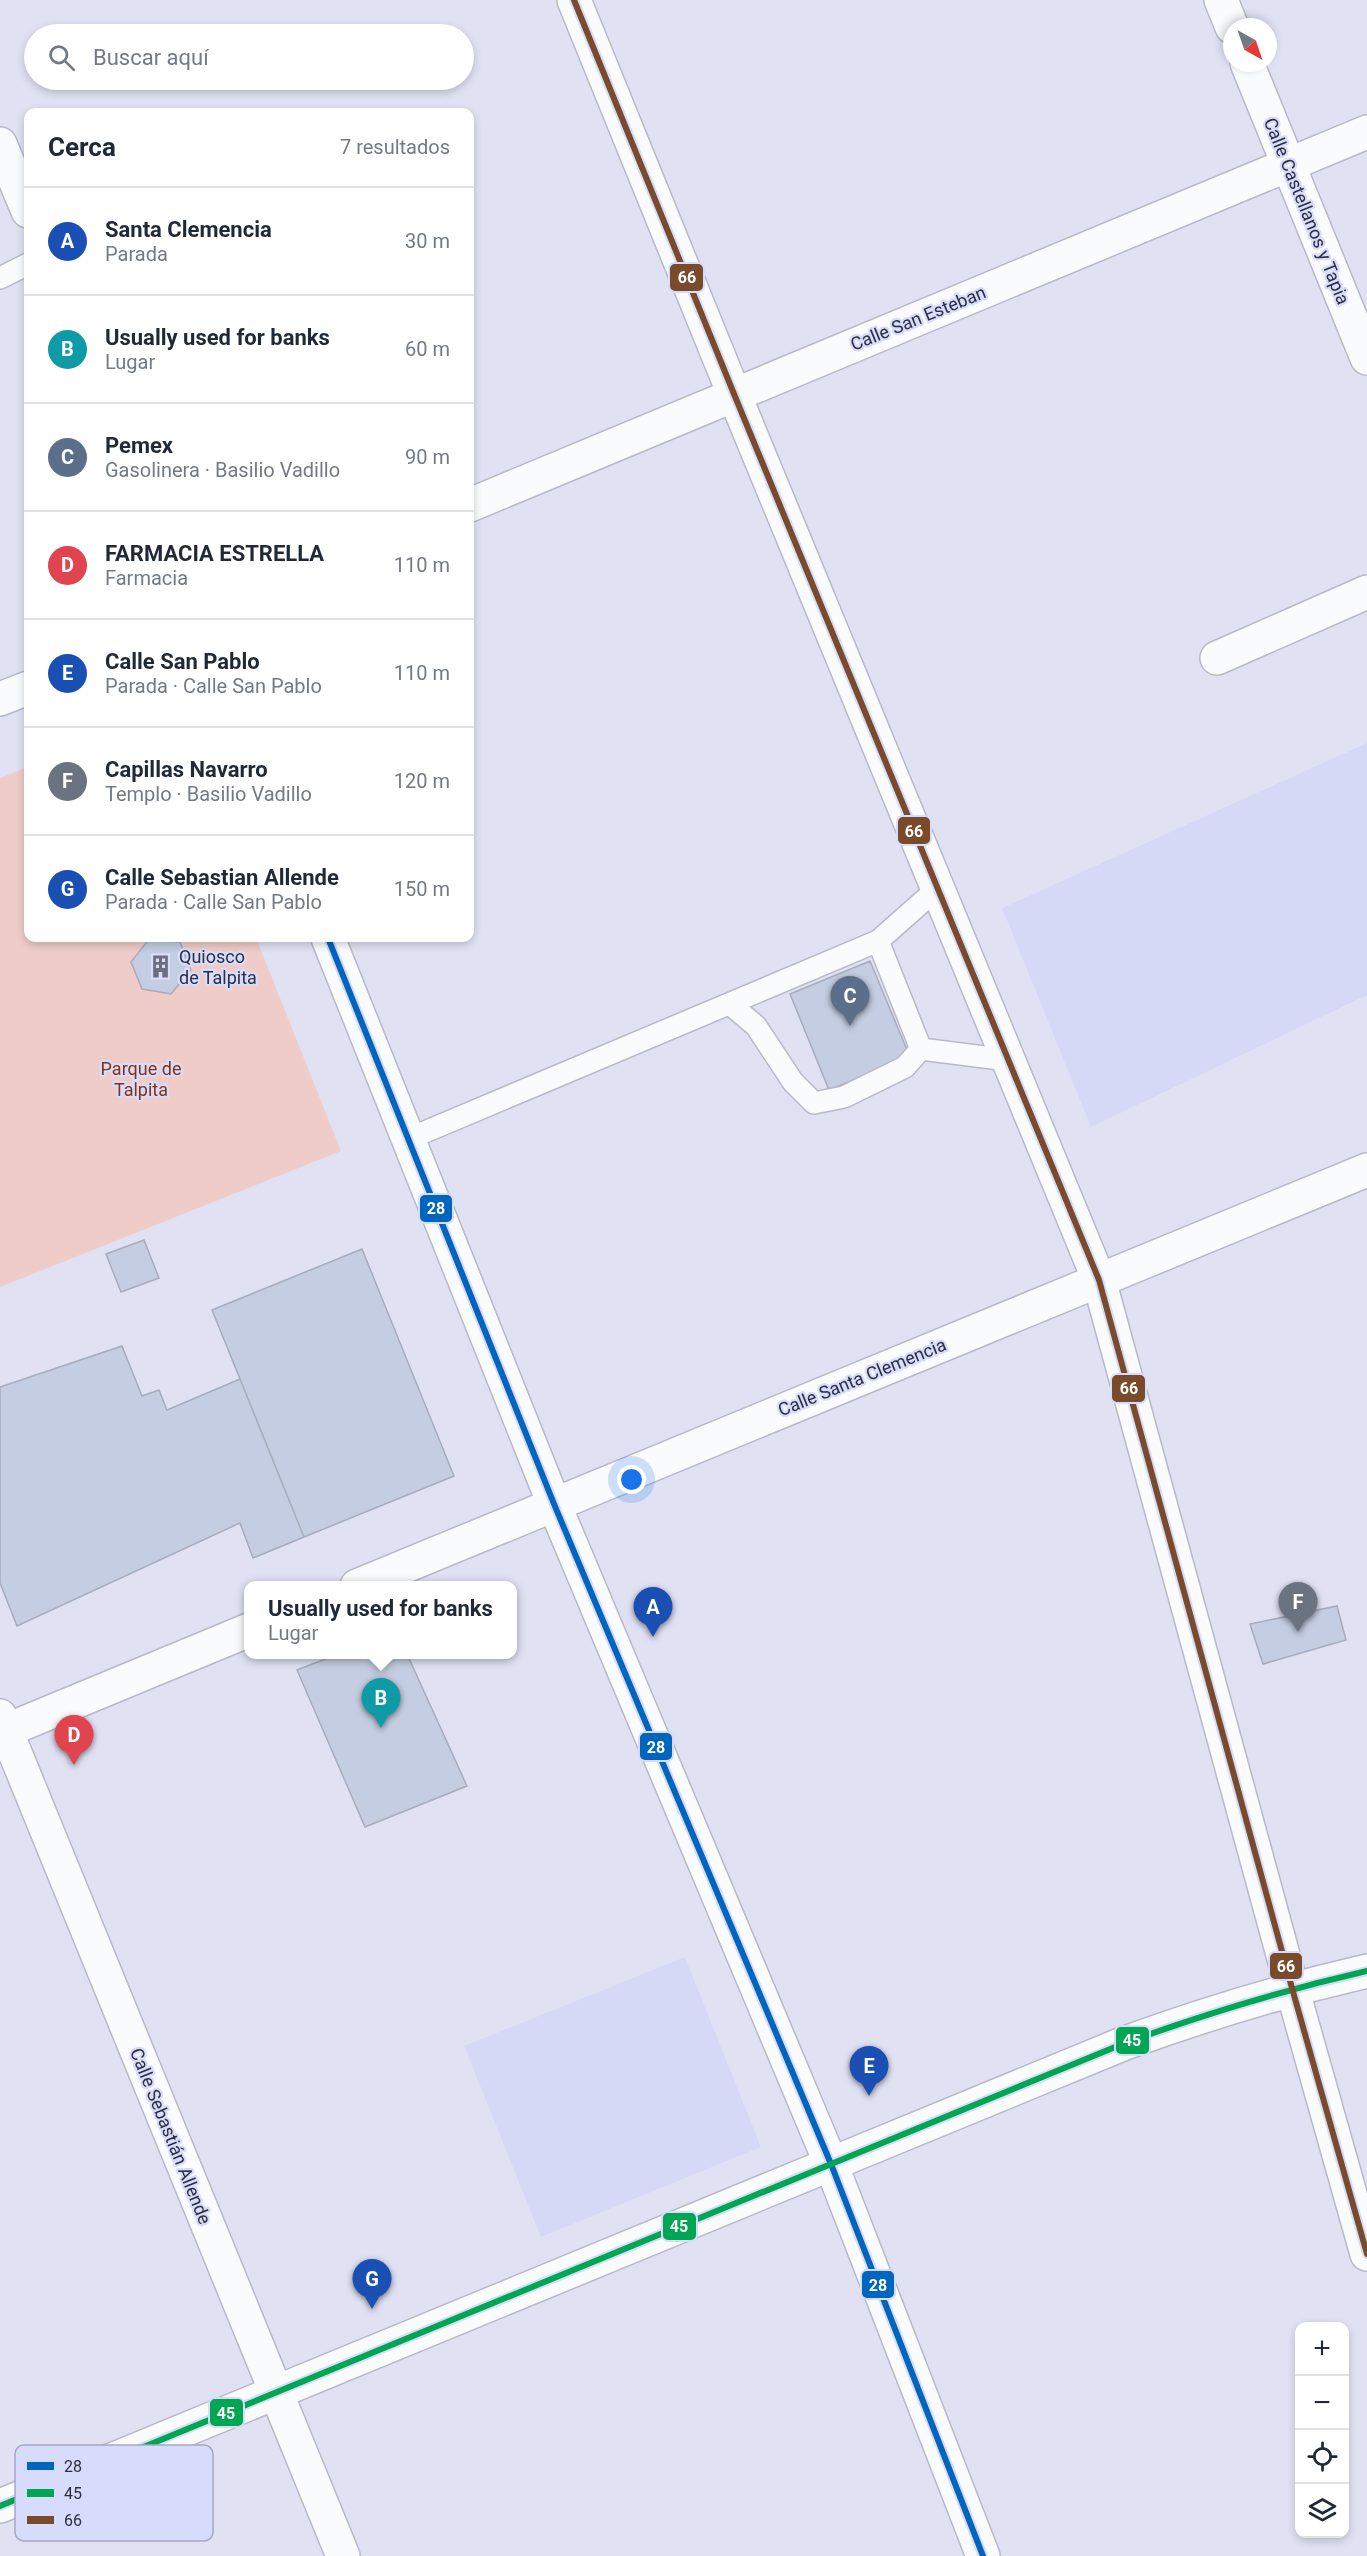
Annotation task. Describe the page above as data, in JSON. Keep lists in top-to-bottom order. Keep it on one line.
{"streets":{"street":["Calle Castellanos y Tapia","Calle San Esteban","Calle Santa Clemencia","Calle Sebastián Allende"]},"crossings":[["Calle Castellanos y Tapia","Calle San Esteban"]],"parks":["Parque de Talpita"],"places":{"building":["Quiosco de Talpita"]},"lines":["transit line 66","transit line 28","transit line 45"],"legend":["28","45","66"],"north":"bottom right","page":{"search":"Buscar aquí","heading":["Cerca","7 resultados"],"list":[{"mark":"A","name":"Santa Clemencia","note":"Parada","value":"30 m"},{"mark":"B","name":"Usually used for banks","note":"Lugar","value":"60 m"},{"mark":"C","name":"Pemex","note":"Gasolinera · Basilio Vadillo","value":"90 m"},{"mark":"D","name":"FARMACIA ESTRELLA","note":"Farmacia","value":"110 m"},{"mark":"E","name":"Calle San Pablo","note":"Parada · Calle San Pablo","value":"110 m"},{"mark":"F","name":"Capillas Navarro","note":"Templo · Basilio Vadillo","value":"120 m"},{"mark":"G","name":"Calle Sebastian Allende","note":"Parada · Calle San Pablo","value":"150 m"}],"pins":["C","F","A","B","D","E","G"],"popup":["Usually used for banks","Lugar"],"map_buttons":["+","−"]}}
